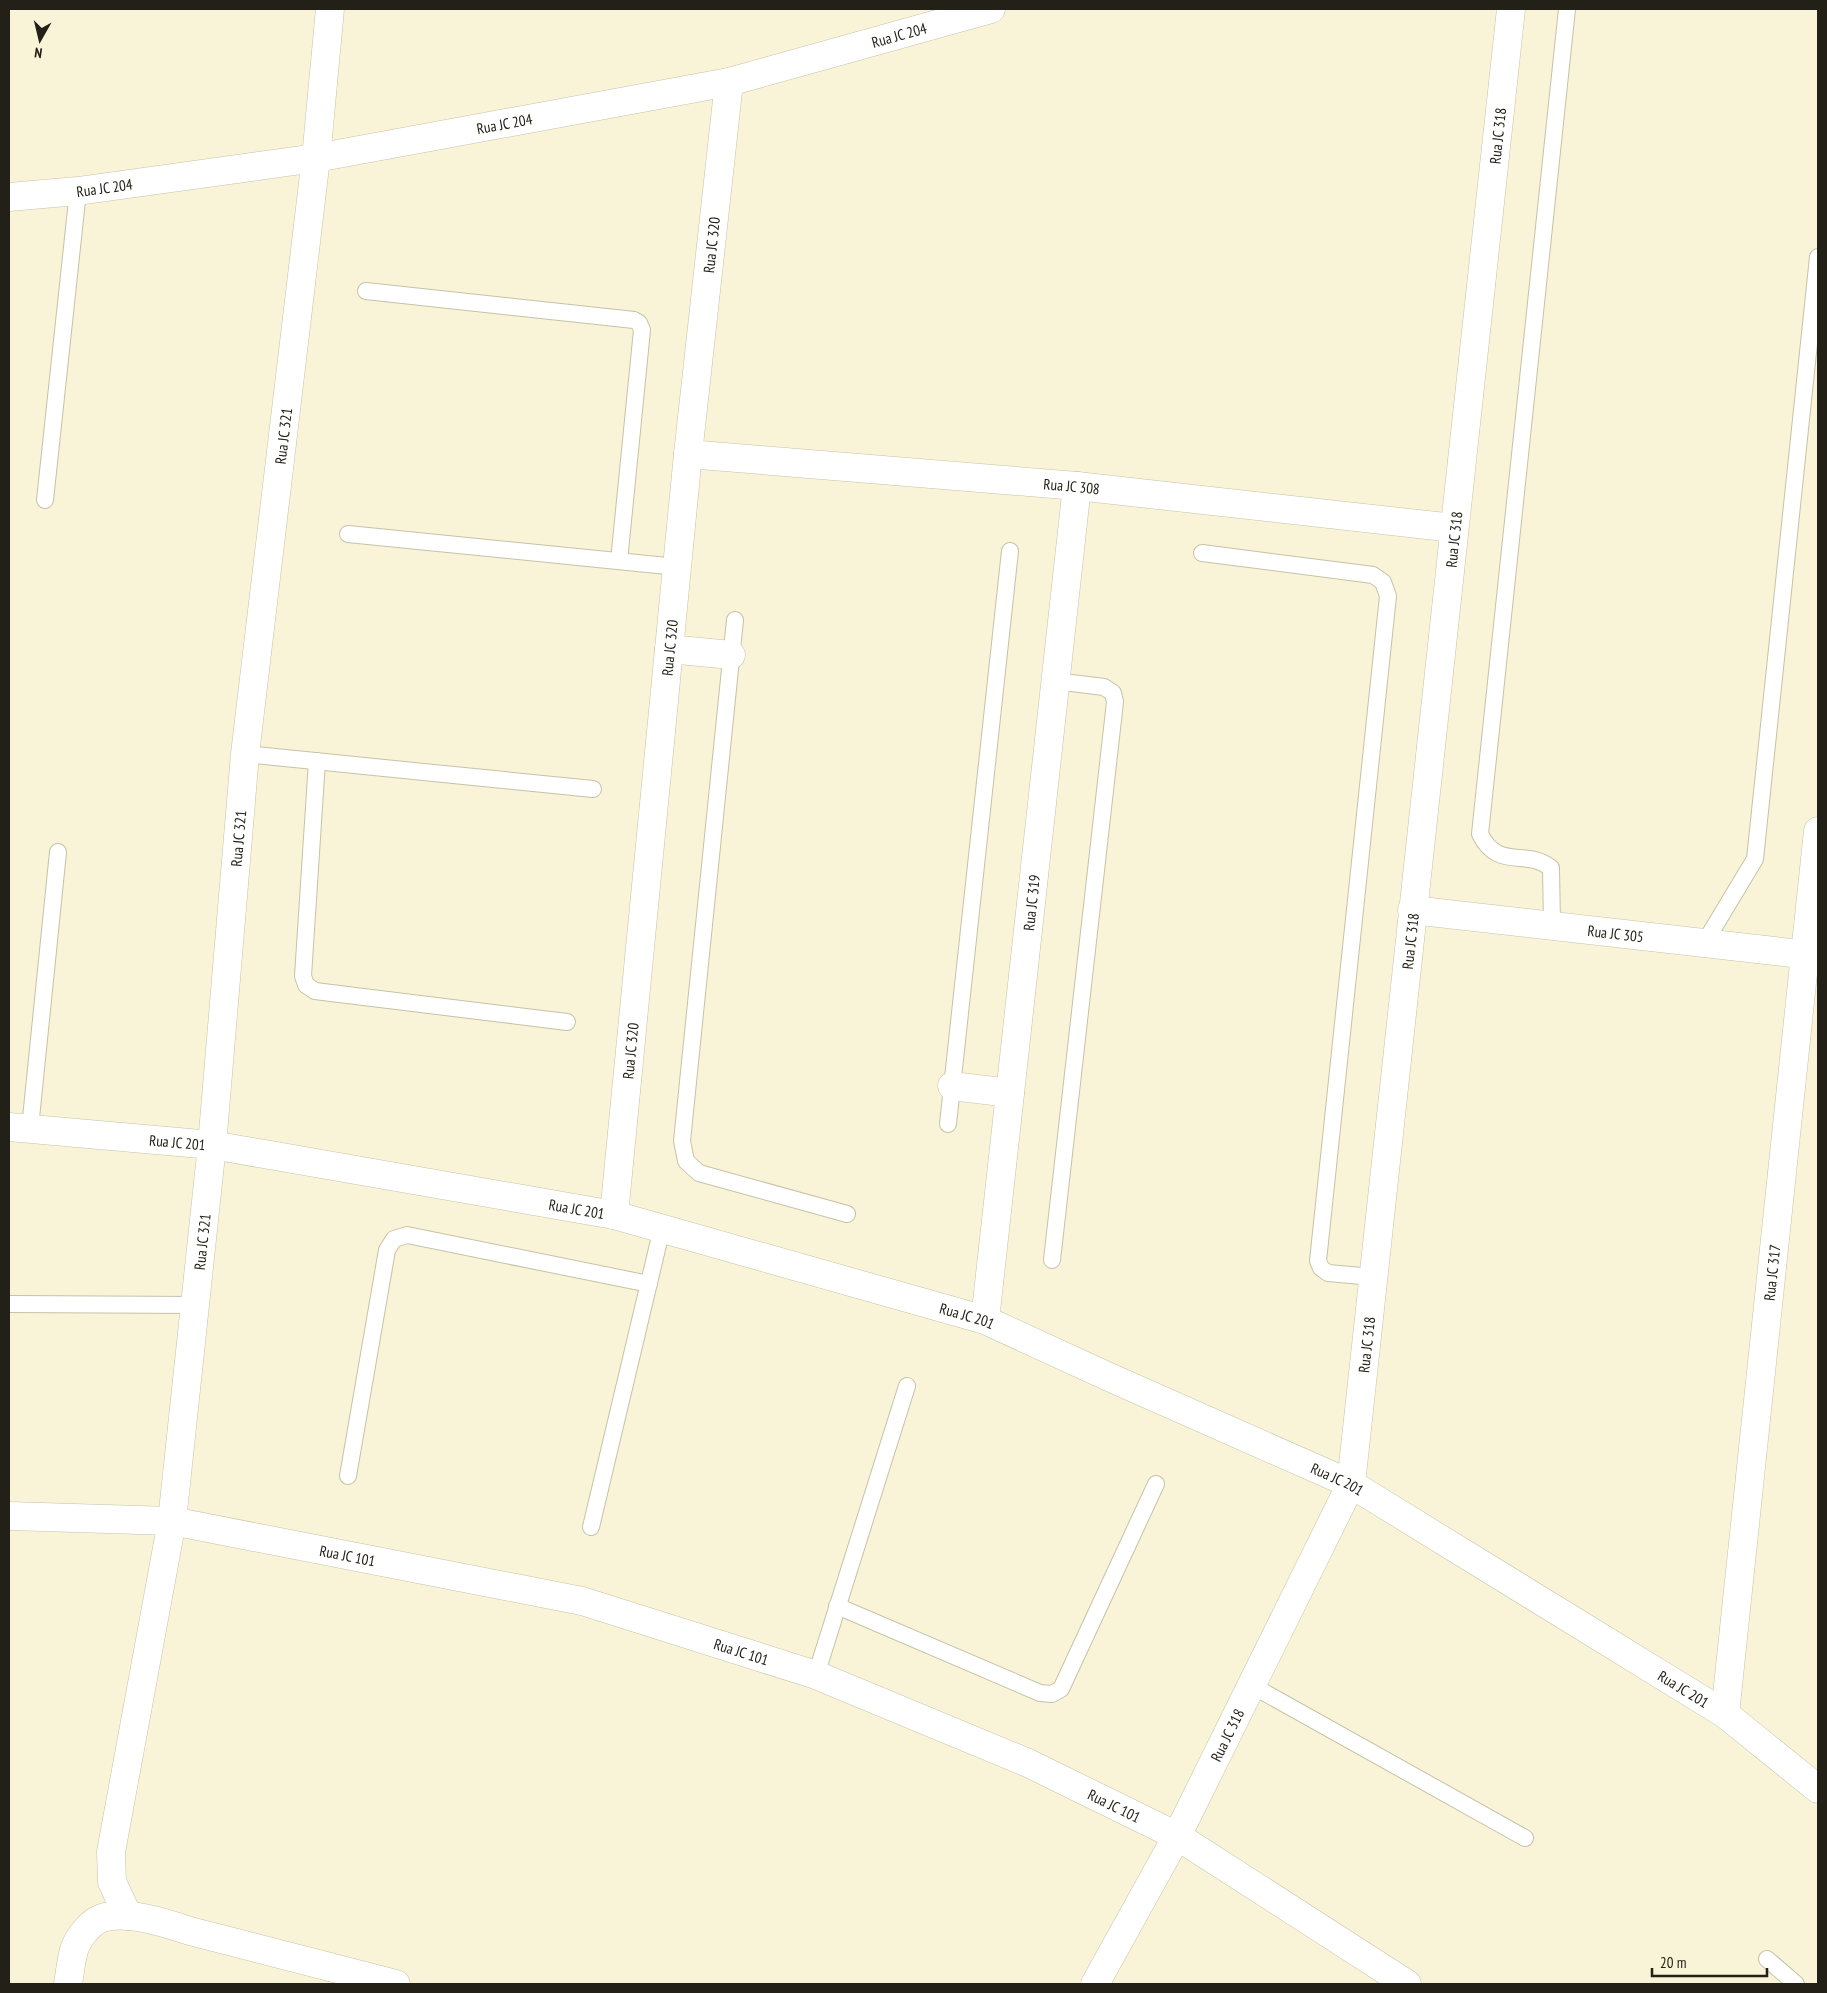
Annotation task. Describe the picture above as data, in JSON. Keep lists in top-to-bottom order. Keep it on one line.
{"streets":{"street":["Rua JC 204","Rua JC 318","Rua JC 320","Rua JC 321","Rua JC 308","Rua JC 319","Rua JC 305","Rua JC 201","Rua JC 317","Rua JC 101"]},"crossings":[["Rua JC 204","Rua JC 320"],["Rua JC 204","Rua JC 321"],["Rua JC 318","Rua JC 308"],["Rua JC 318","Rua JC 305"],["Rua JC 318","Rua JC 201"],["Rua JC 318","Rua JC 101"],["Rua JC 320","Rua JC 308"],["Rua JC 320","Rua JC 201"],["Rua JC 321","Rua JC 201"],["Rua JC 321","Rua JC 101"],["Rua JC 308","Rua JC 319"],["Rua JC 319","Rua JC 201"],["Rua JC 305","Rua JC 317"],["Rua JC 201","Rua JC 317"]],"scale_bar":"20 m","north":"bottom"}
